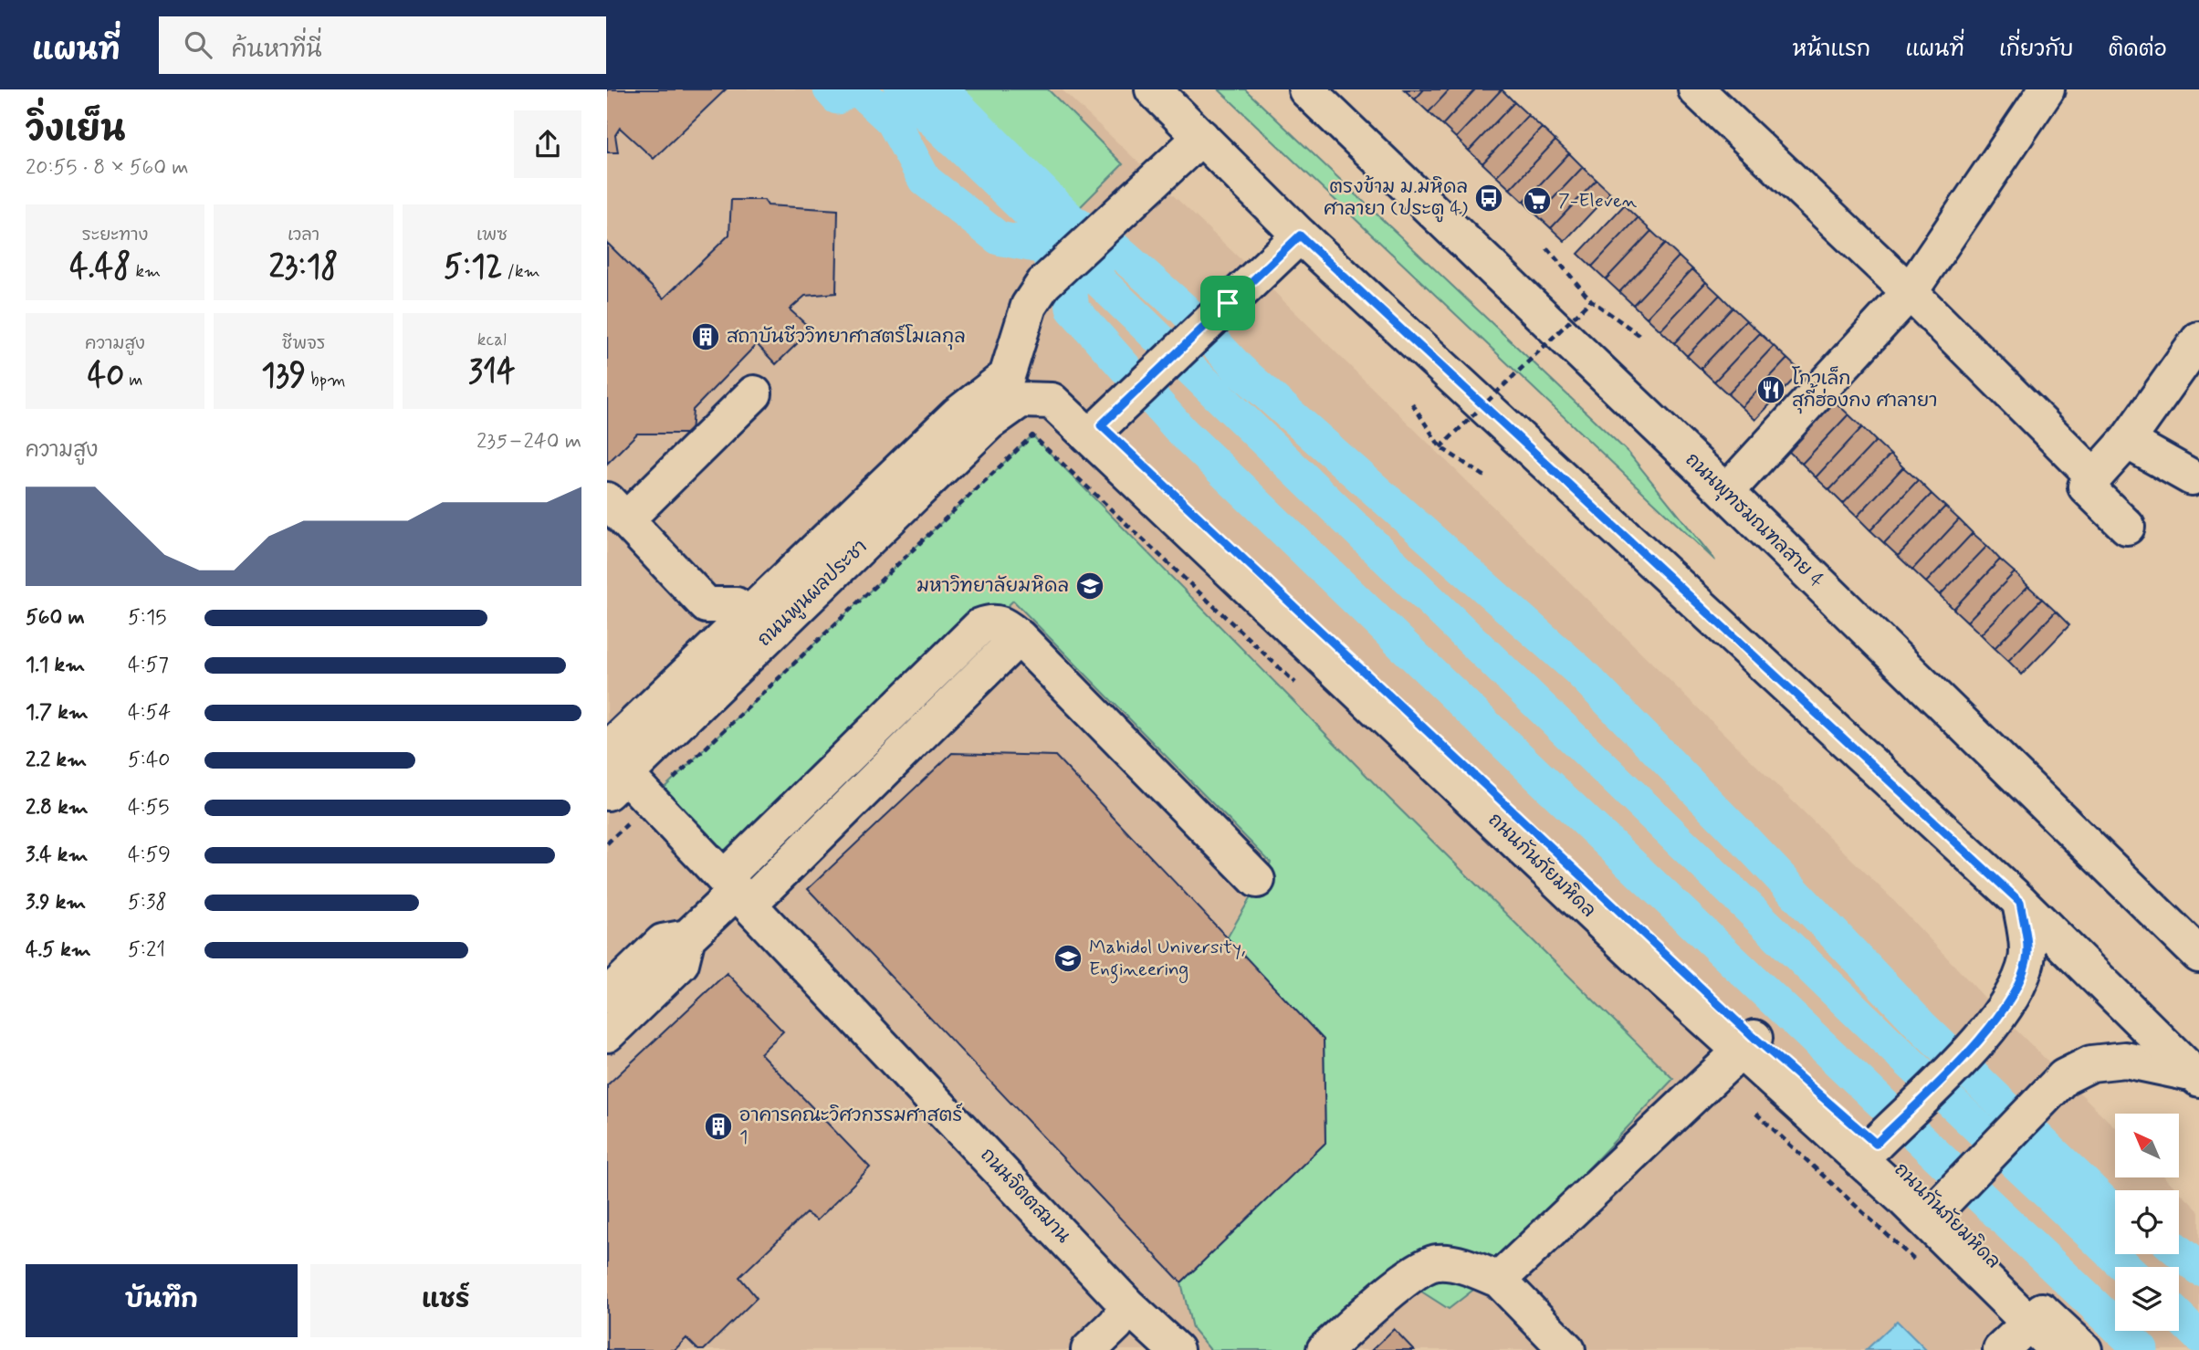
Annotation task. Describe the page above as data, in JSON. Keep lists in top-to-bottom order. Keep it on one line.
{"streets":{"main road":["ถนนพุทธมณฑลสาย 4","ถนนพูนผลประชา","ถนนกันภัยมหิดล","ถนนจิตตสมาน"]},"crossings":[["ถนนพูนผลประชา","ถนนกันภัยมหิดล"],["ถนนพูนผลประชา","ถนนจิตตสมาน"]],"places":{"bus stop":["ตรงข้าม ม.มหิดล ศาลายา (ประตู 4)"],"supermarket":["7-Eleven"],"building":["สถาบันชีววิทยาศาสตร์โมเลกุล","อาคารคณะวิศวกรรมศาสตร์ 1"],"restaurant":["โกวเล็ก สุกี้ฮ่องกง ศาลายา"],"school or university":["มหาวิทยาลัยมหิดล","Mahidol University, Engineering"]},"north":"top left","page":{"header":"แผนที่","search":"ค้นหาที่นี่","nav":["หน้าแรก","แผนที่","เกี่ยวกับ","ติดต่อ"],"heading":["วิ่งเย็น","20:55 · 8 × 560 m"],"stats":[["ระยะทาง","4.48 km"],["เวลา","23:18"],["เพซ","5:12 /km"],["ความสูง","40 m"],["ชีพจร","139 bpm"],["kcal","314"]],"chart":["ความสูง","235–240 m"],"list":[{"name":"560 m","note":"5:15"},{"name":"1.1 km","note":"4:57"},{"name":"1.7 km","note":"4:54"},{"name":"2.2 km","note":"5:40"},{"name":"2.8 km","note":"4:55"},{"name":"3.4 km","note":"4:59"},{"name":"3.9 km","note":"5:38"},{"name":"4.5 km","note":"5:21"}],"buttons":["บันทึก","แชร์"]}}
